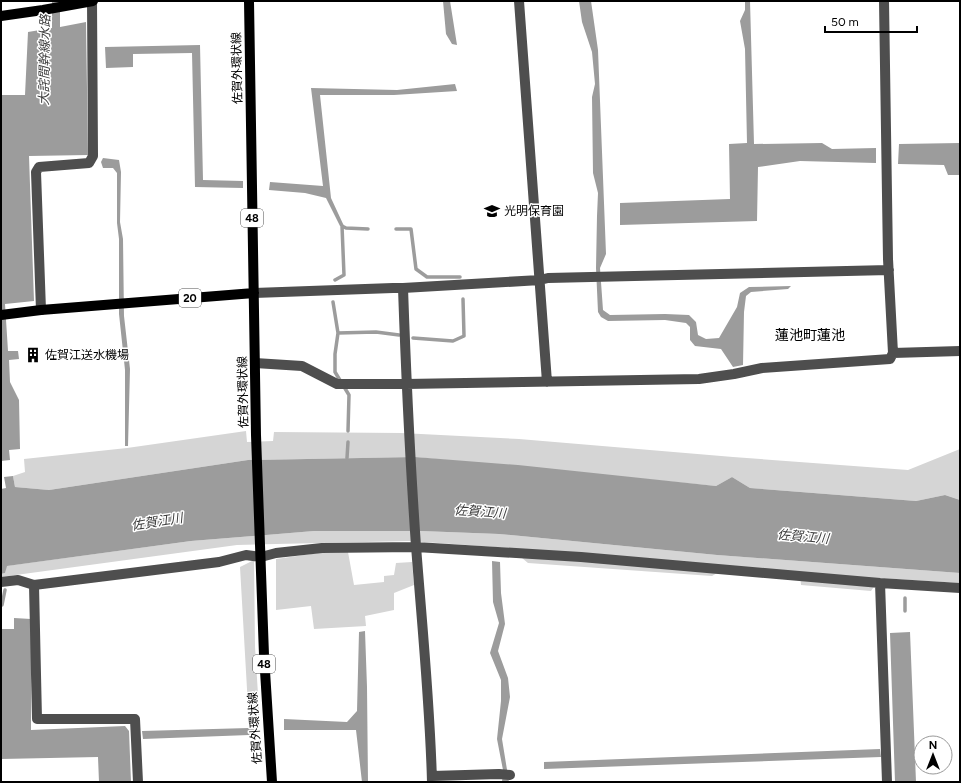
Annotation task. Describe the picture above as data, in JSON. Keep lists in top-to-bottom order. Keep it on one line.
{"streets":{"main road":["佐賀外環状線","48","20"]},"crossings":[["佐賀外環状線","20"]],"districts":["蓮池町蓮池"],"water":["大詫間幹線水路","佐賀江川"],"places":{"school or university":["光明保育園"],"building":["佐賀江送水機場"]},"scale_bar":"50 m","north":"top"}
